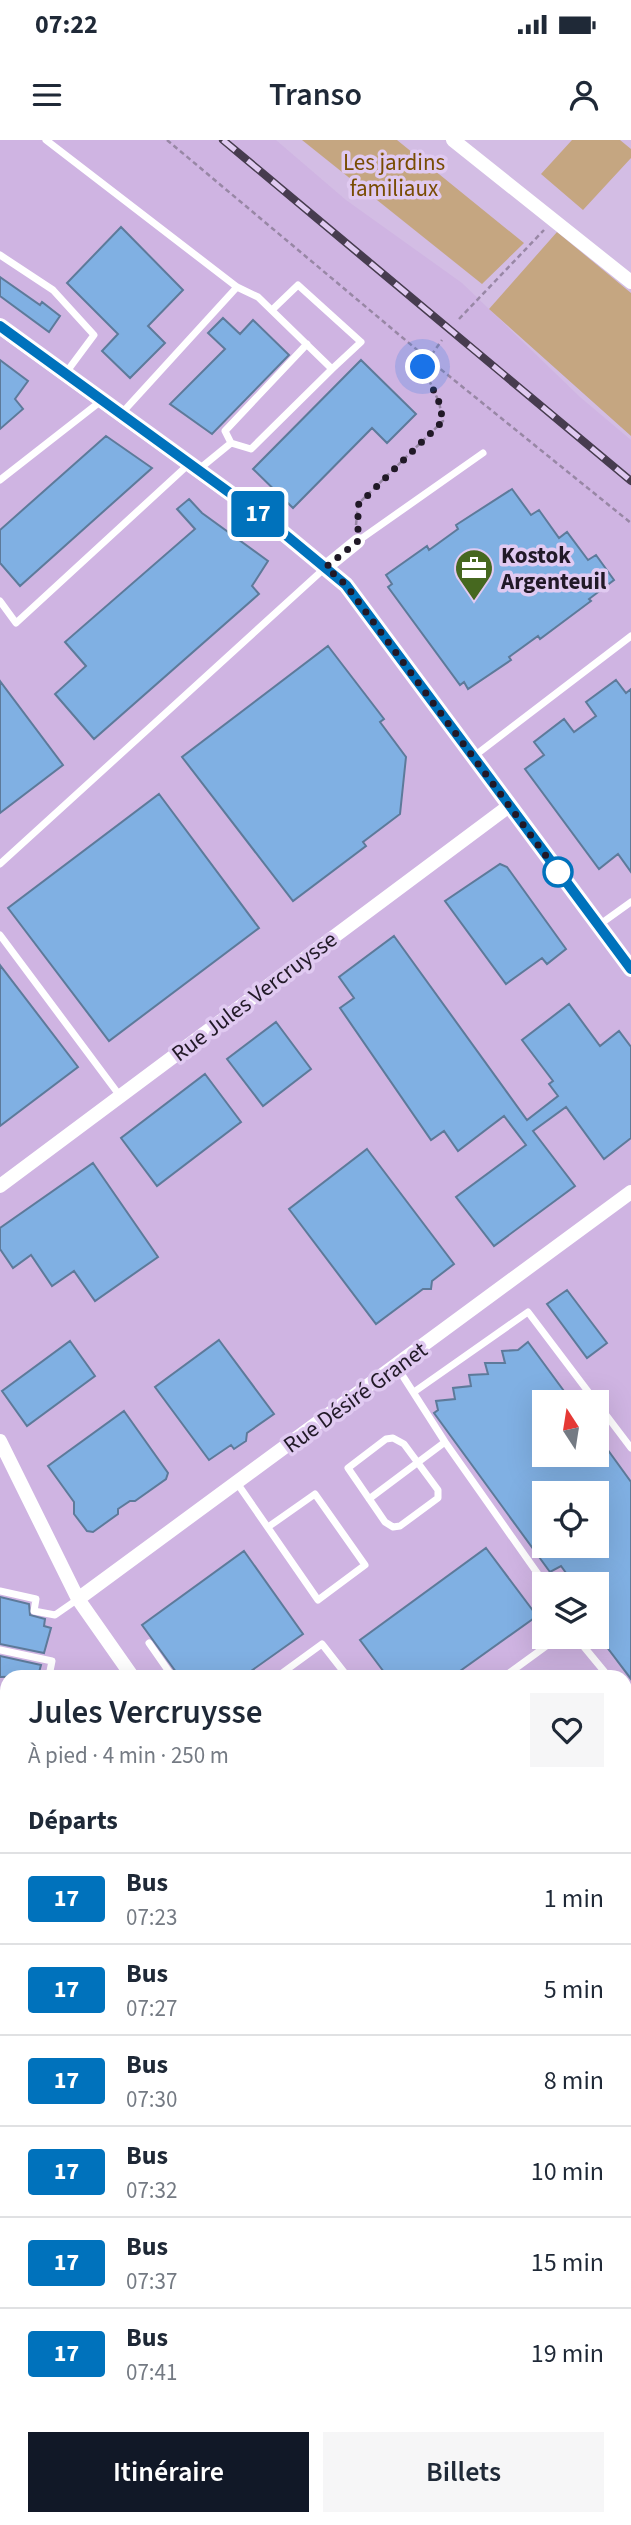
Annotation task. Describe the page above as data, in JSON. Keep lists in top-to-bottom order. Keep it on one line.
{"streets":{"street":["Rue Jules Vercruysse","Rue Désiré Granet"]},"parks":["Les jardins familiaux"],"places":{"office":["Kostok Argenteuil"]},"lines":["bus line 17"],"north":"top","page":{"status":"07:22","header":"Transo","on_map":"17","heading":[["Jules Vercruysse","À pied · 4 min · 250 m"],"Départs"],"list":[{"mark":"17","name":"Bus","note":"07:23","value":"1 min"},{"mark":"17","name":"Bus","note":"07:27","value":"5 min"},{"mark":"17","name":"Bus","note":"07:30","value":"8 min"},{"mark":"17","name":"Bus","note":"07:32","value":"10 min"},{"mark":"17","name":"Bus","note":"07:37","value":"15 min"},{"mark":"17","name":"Bus","note":"07:41","value":"19 min"}],"buttons":["Itinéraire","Billets"]}}
